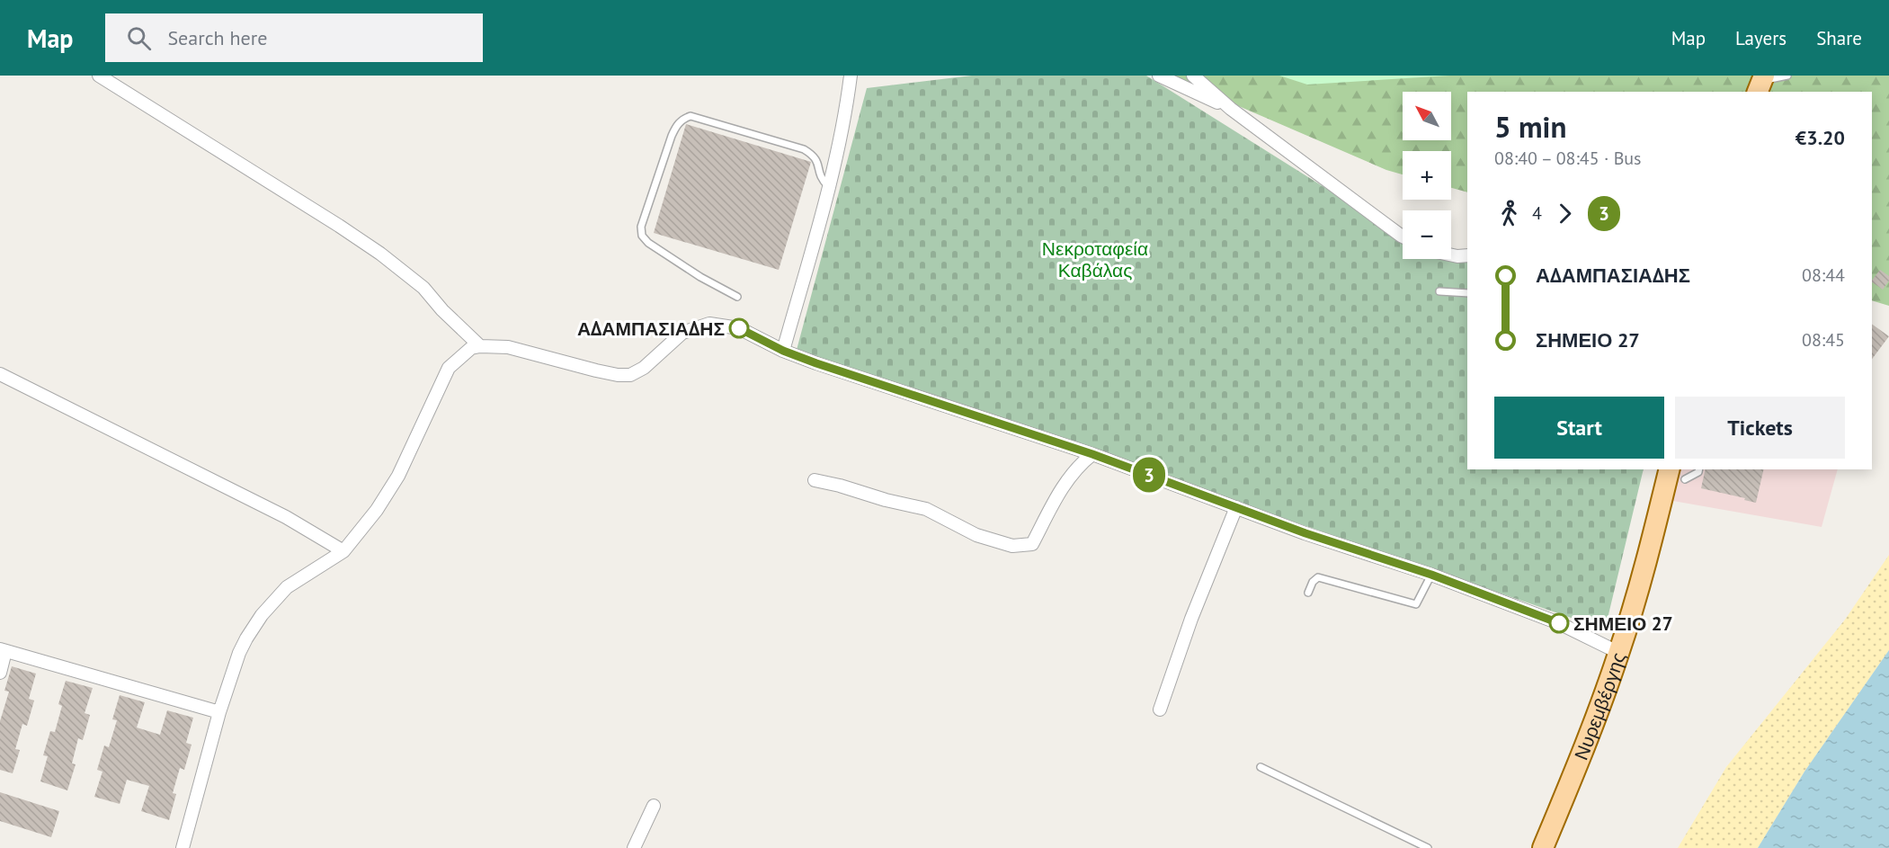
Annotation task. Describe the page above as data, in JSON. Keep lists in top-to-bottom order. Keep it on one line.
{"streets":{"main road":["Νυρεμβέργης"]},"parks":["Νεκροταφεία Καβάλας"],"places":["ΑΔΑΜΠΑΣΙΑΔΗΣ","ΣΗΜΕΙΟ 27"],"lines":["bus line 3"],"north":"top left","page":{"header":"Map","search":"Search here","nav":["Map","Layers","Share"],"on_map":"3","map_buttons":["+","−"],"heading":["5 min","08:40 – 08:45 · Bus","€3.20"],"legs":["4","3"],"list":[{"name":"ΑΔΑΜΠΑΣΙΑΔΗΣ","value":"08:44"},{"name":"ΣΗΜΕΙΟ 27","value":"08:45"}],"buttons":["Start","Tickets"]}}
